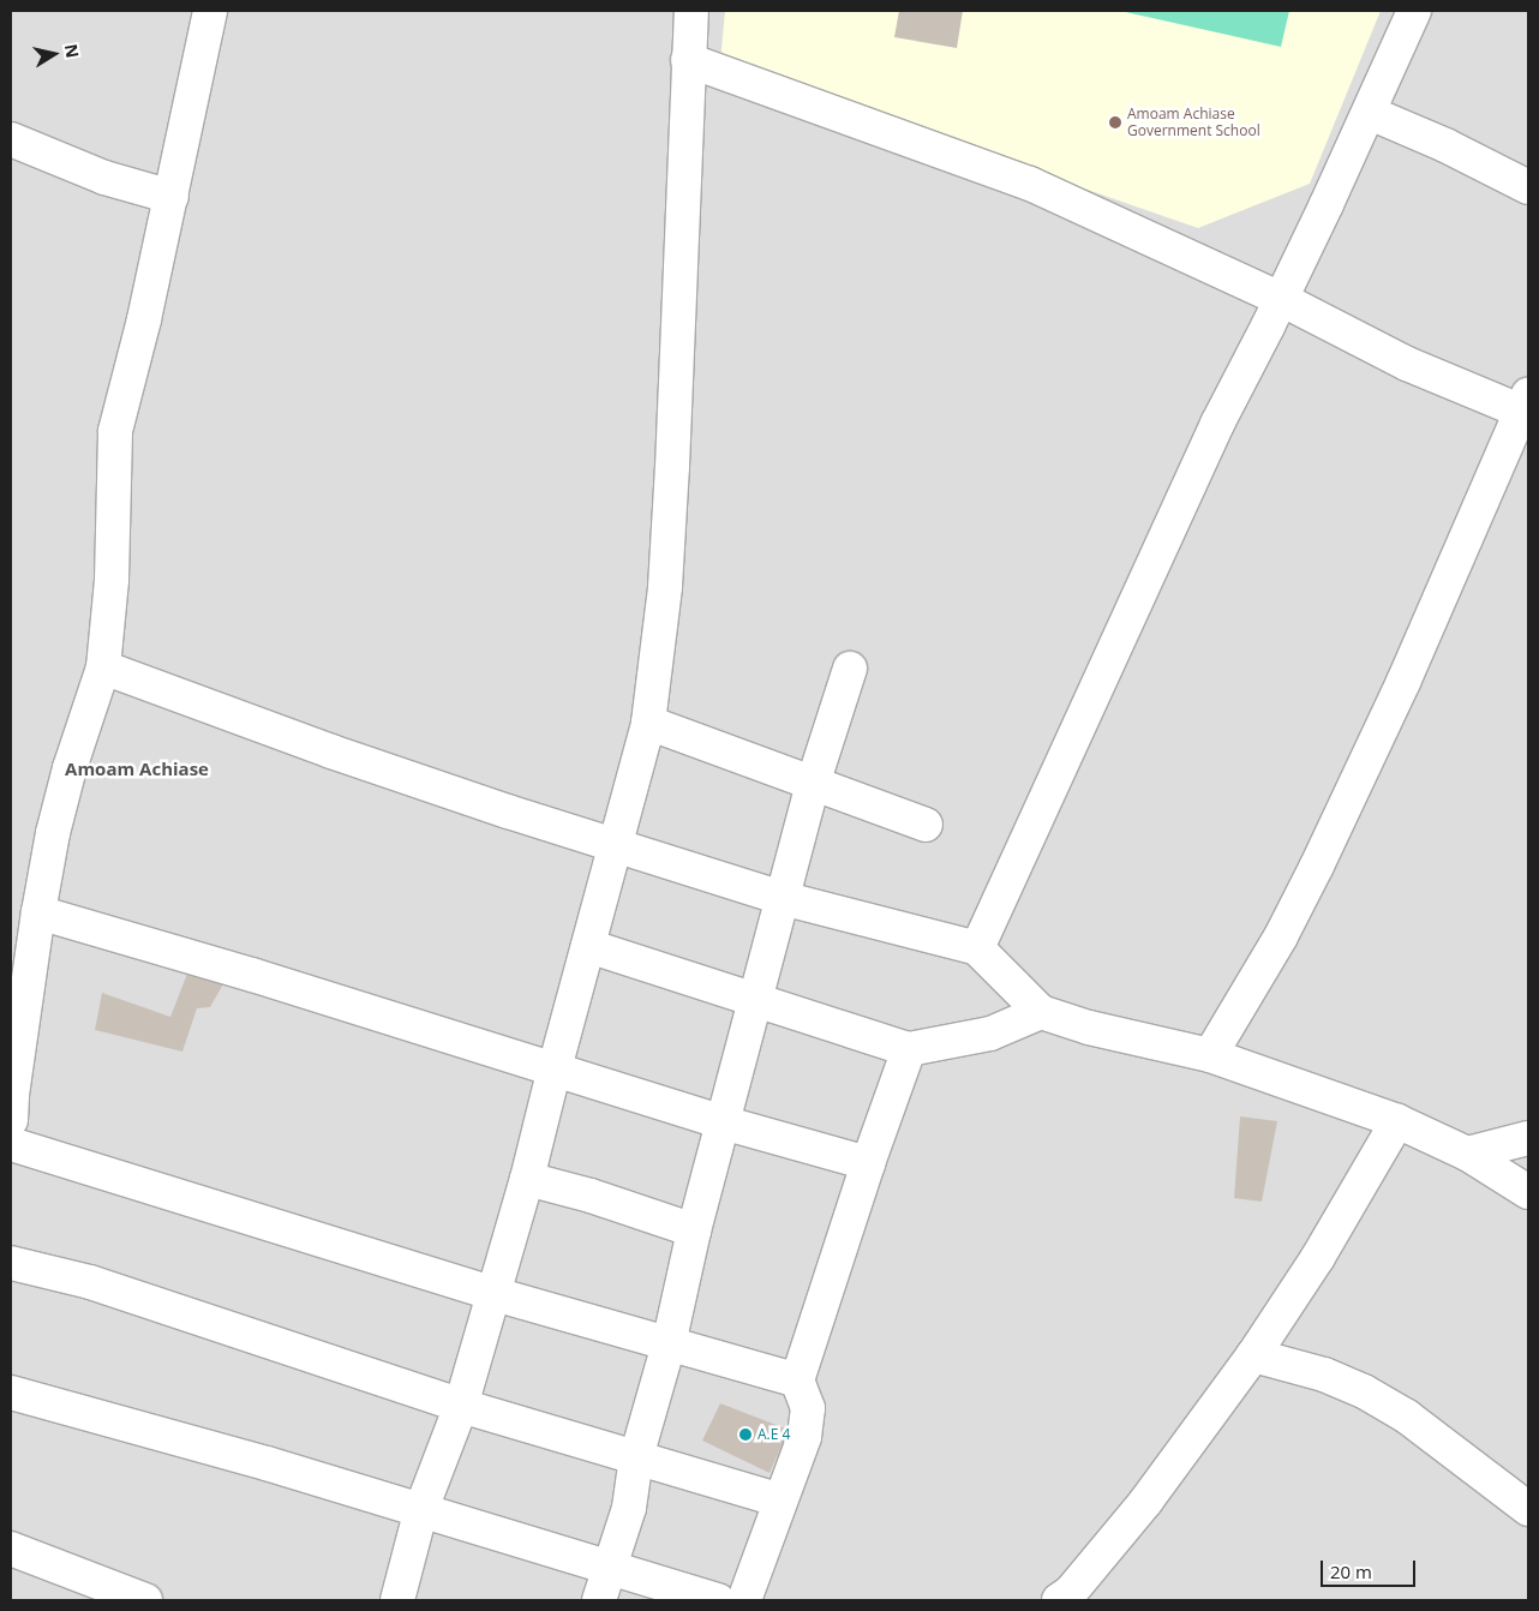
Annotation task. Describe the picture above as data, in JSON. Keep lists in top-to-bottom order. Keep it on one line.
{"districts":["Amoam Achiase"],"places":["Amoam Achiase Government School","A.E 4"],"scale_bar":"20 m","north":"right"}
